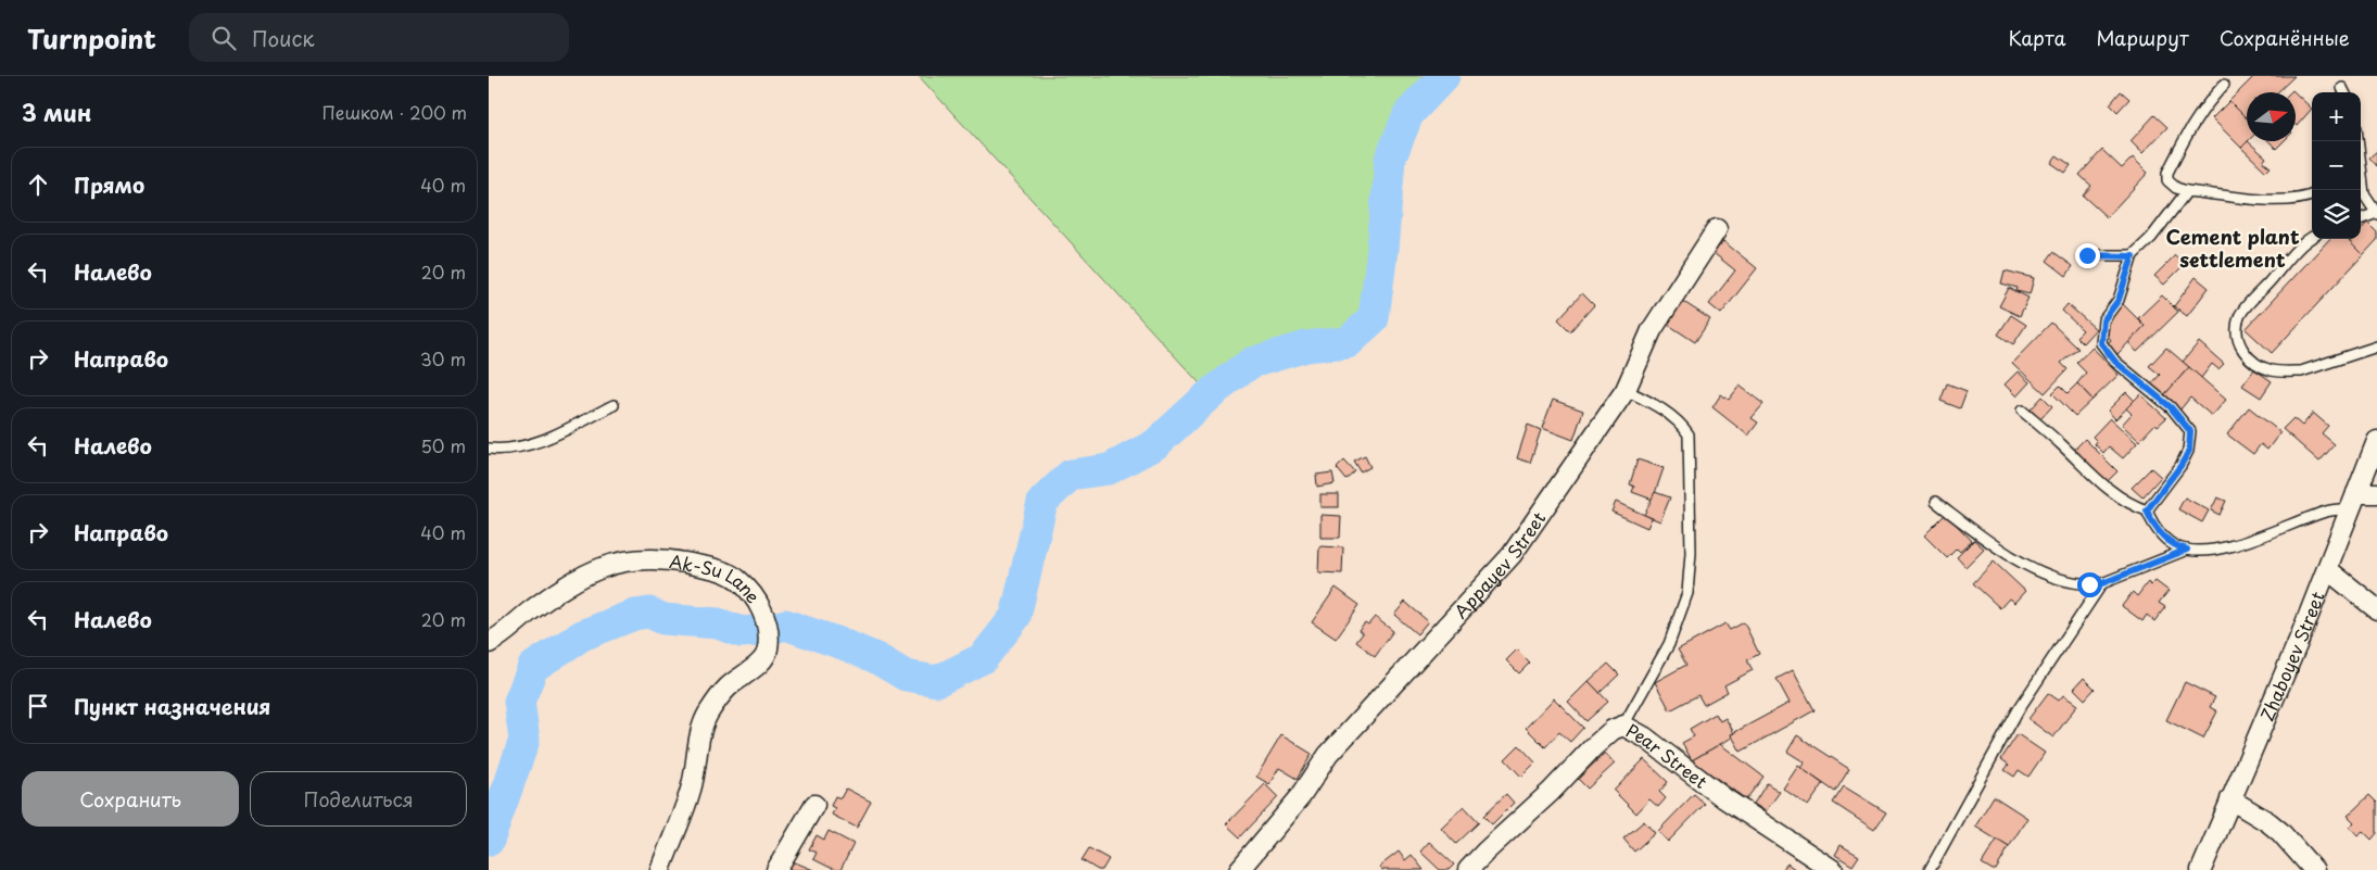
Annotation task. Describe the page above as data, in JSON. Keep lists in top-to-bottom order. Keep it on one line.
{"streets":{"street":["Appayev Street","Ak-Su Lane","Zhaboyev Street","Pear Street"]},"districts":["Cement plant settlement"],"north":"right","page":{"header":"Turnpoint","search":"Поиск","nav":["Карта","Маршрут","Сохранённые"],"heading":["3 мин","Пешком · 200 m"],"map_buttons":["+","−"],"list":[["Прямо","40 m"],["Налево","20 m"],["Направо","30 m"],["Налево","50 m"],["Направо","40 m"],["Налево","20 m"],"Пункт назначения"],"buttons":["Сохранить","Поделиться"]}}
